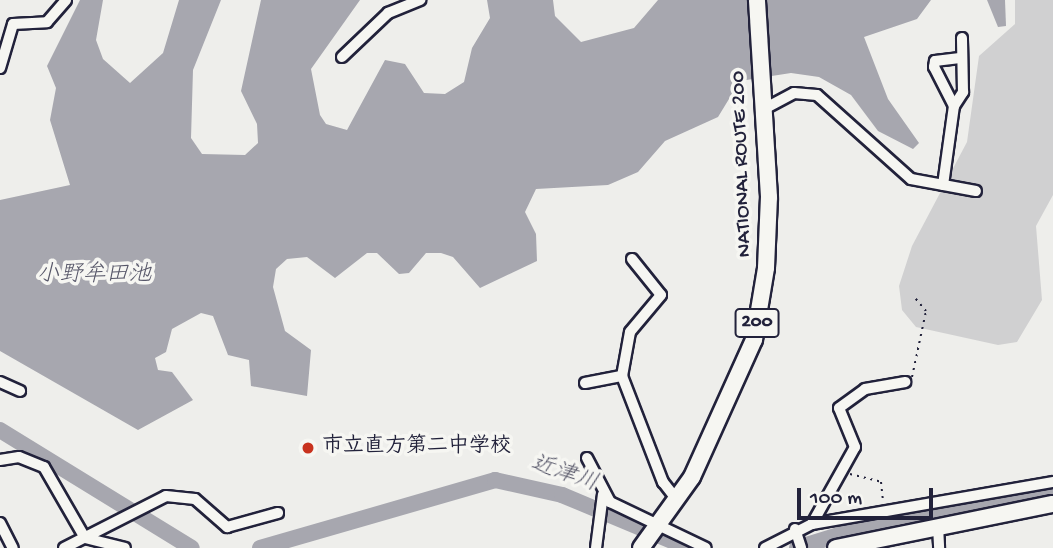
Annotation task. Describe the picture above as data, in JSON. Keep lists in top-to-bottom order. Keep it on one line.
{"streets":{"main road":["NATIONAL ROUTE 200","200"]},"water":["小野牟田池","近津川"],"places":["市立直方第二中学校"],"scale_bar":"100 m"}
